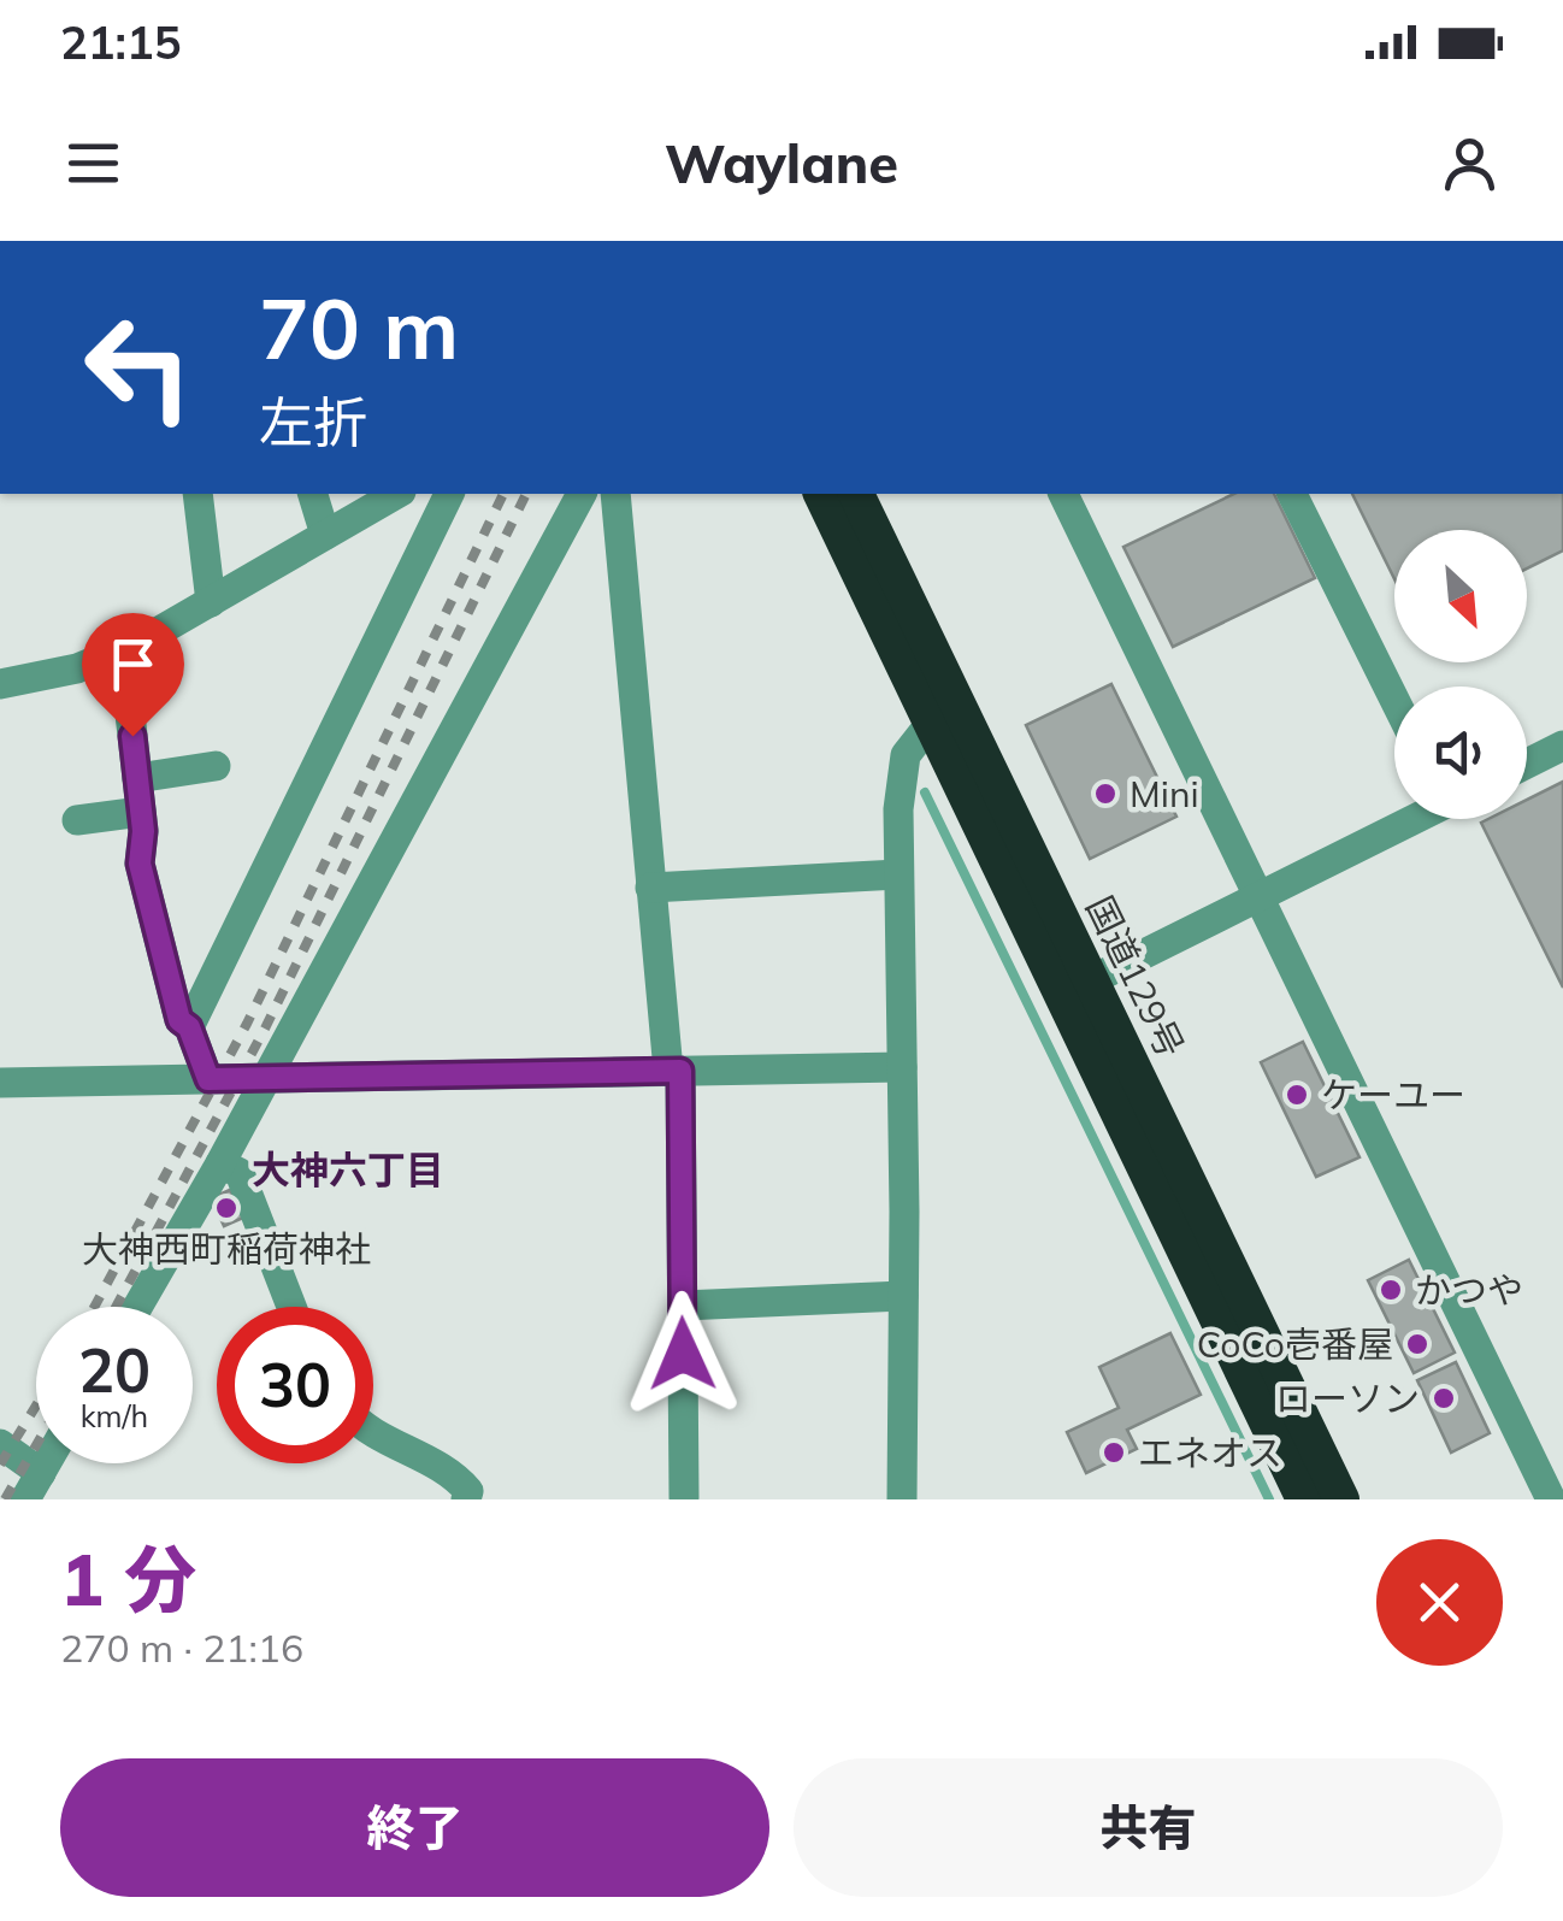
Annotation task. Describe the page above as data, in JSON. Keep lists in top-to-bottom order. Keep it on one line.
{"streets":{"highway":["国道129号"]},"districts":["大神六丁目"],"places":["Mini","ケーユー","大神西町稲荷神社","かつや","CoCo壱番屋","ローソン","エネオス"],"north":"bottom right","page":{"status":"21:15","header":"Waylane","turn":["70 m","左折"],"speed":"20 km/h","limit":"30","heading":["1 分","270 m · 21:16"],"buttons":["終了","共有"]}}
